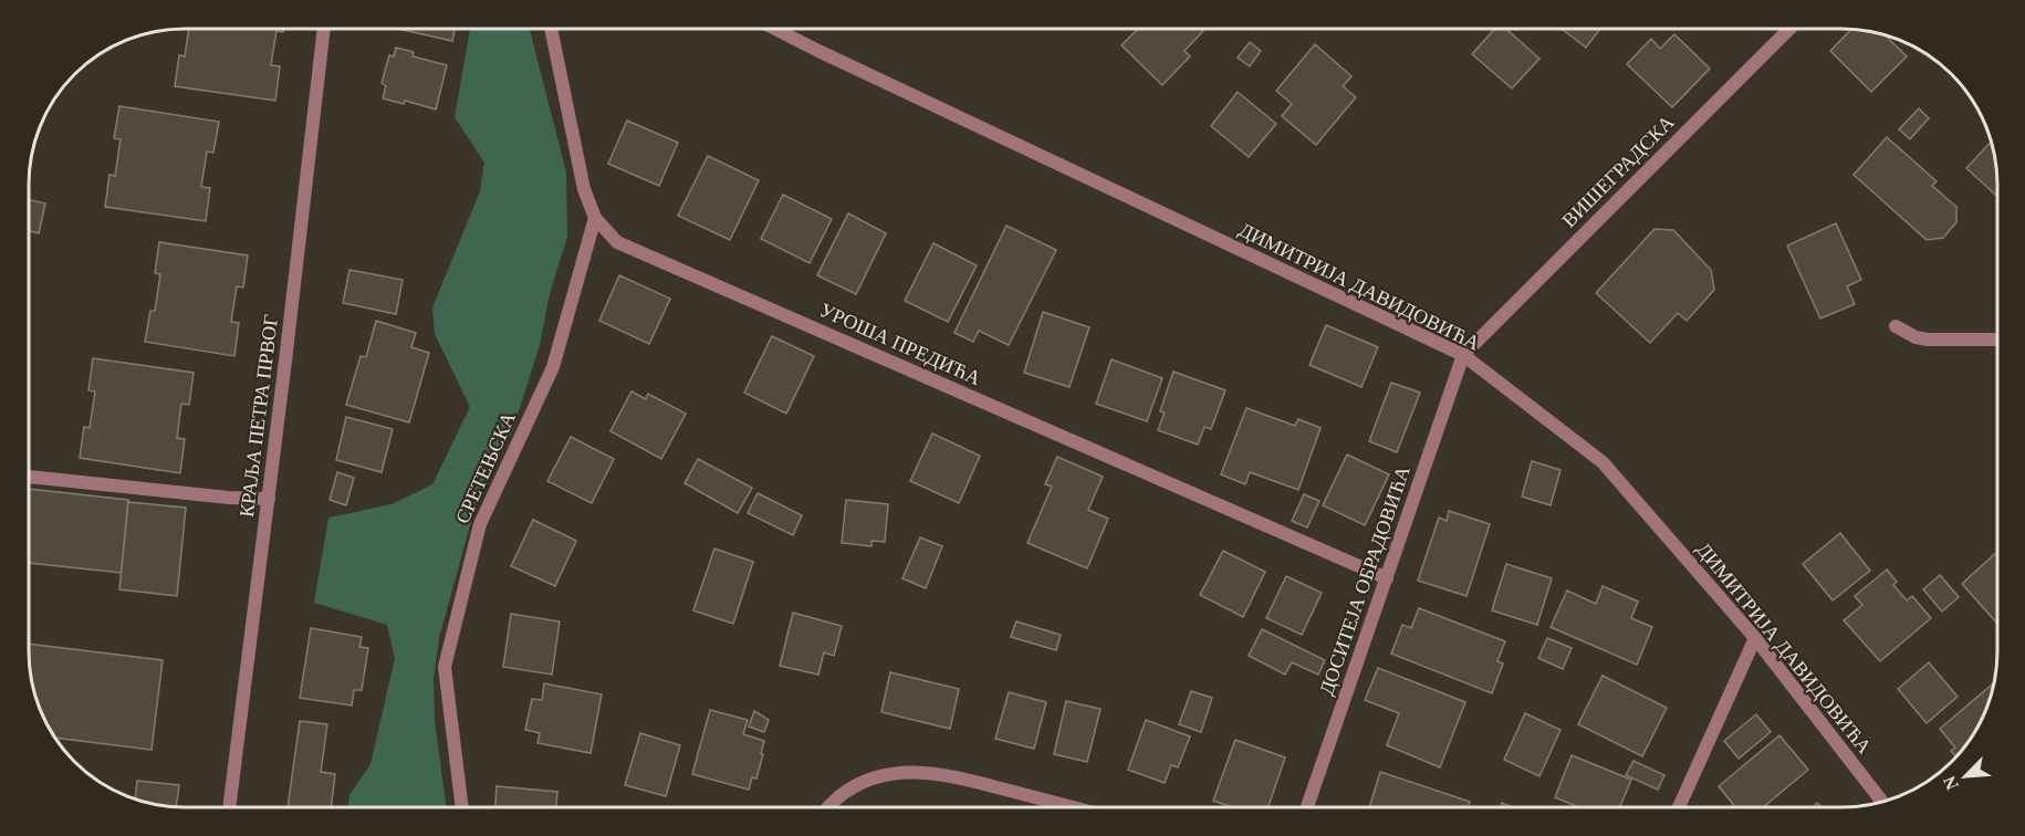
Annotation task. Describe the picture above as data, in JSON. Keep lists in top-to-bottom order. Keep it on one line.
{"streets":{"street":["ВИШЕГРАДСКА","ДИМИТРИЈА ДАВИДОВИЋА","УРОША ПРЕДИЋА","КРАЉА ПЕТРА ПРВОГ","СРЕТЕЊСКА","ДОСИТЕЈА ОБРАДОВИЋА"]},"crossings":[["ВИШЕГРАДСКА","ДИМИТРИЈА ДАВИДОВИЋА"],["ВИШЕГРАДСКА","ДОСИТЕЈА ОБРАДОВИЋА"],["ДИМИТРИЈА ДАВИДОВИЋА","ДОСИТЕЈА ОБРАДОВИЋА"],["УРОША ПРЕДИЋА","СРЕТЕЊСКА"],["УРОША ПРЕДИЋА","ДОСИТЕЈА ОБРАДОВИЋА"]],"north":"bottom left"}
